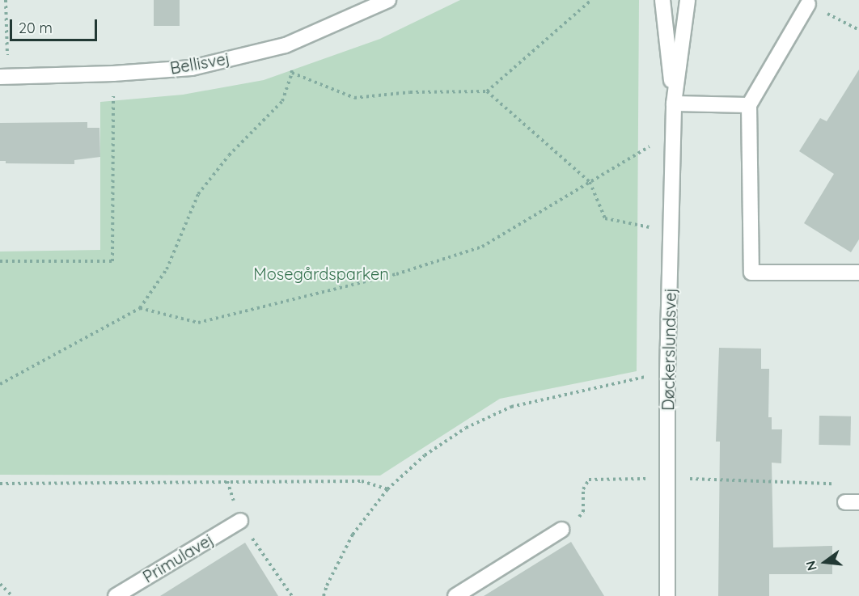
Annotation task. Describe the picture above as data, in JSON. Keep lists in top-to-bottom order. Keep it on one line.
{"streets":{"street":["Bellisvej","Døckerslundsvej","Primulavej"]},"parks":["Mosegårdsparken"],"scale_bar":"20 m","north":"left"}
